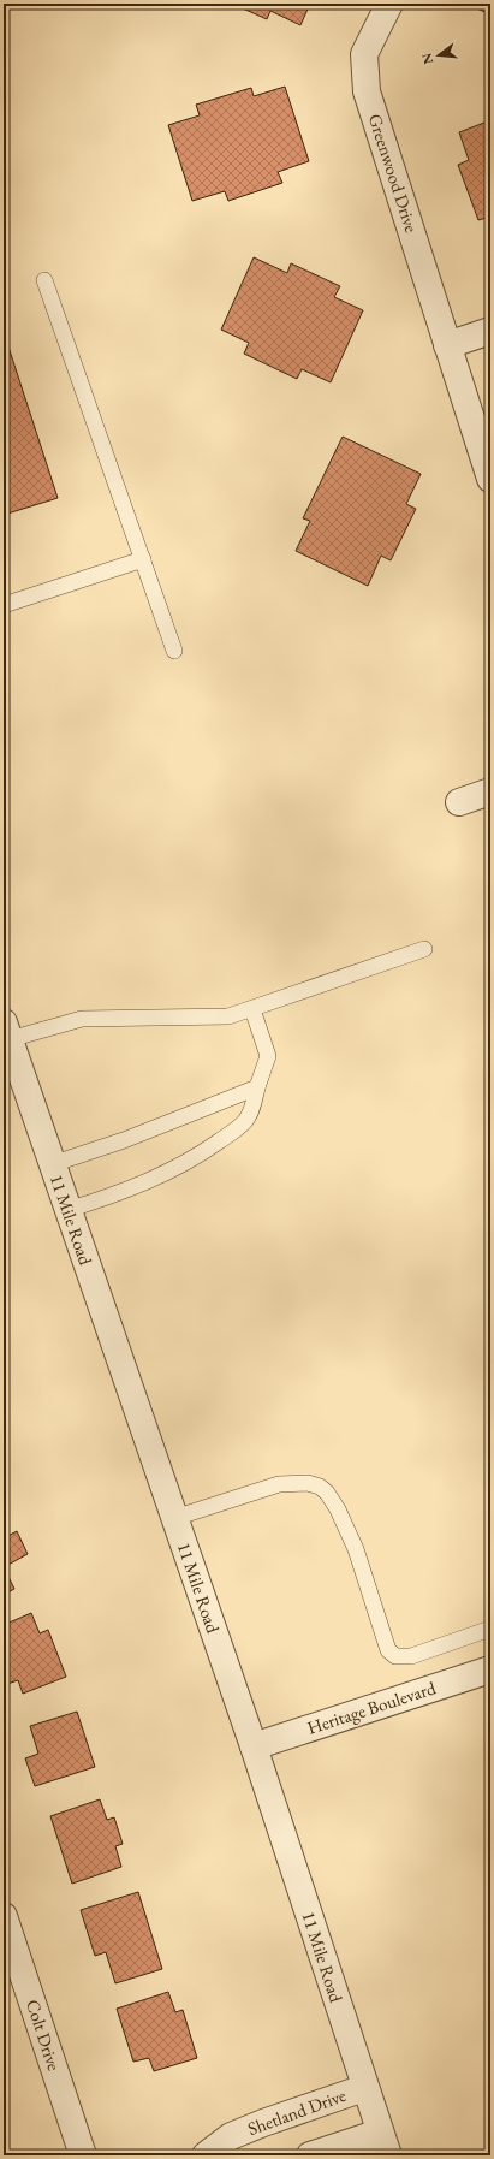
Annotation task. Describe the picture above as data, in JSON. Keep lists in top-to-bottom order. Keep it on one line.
{"streets":{"street":["Greenwood Drive","11 Mile Road","Heritage Boulevard","Colt Drive","Shetland Drive"]},"crossings":[["11 Mile Road","Heritage Boulevard"],["11 Mile Road","Shetland Drive"]],"north":"left"}
